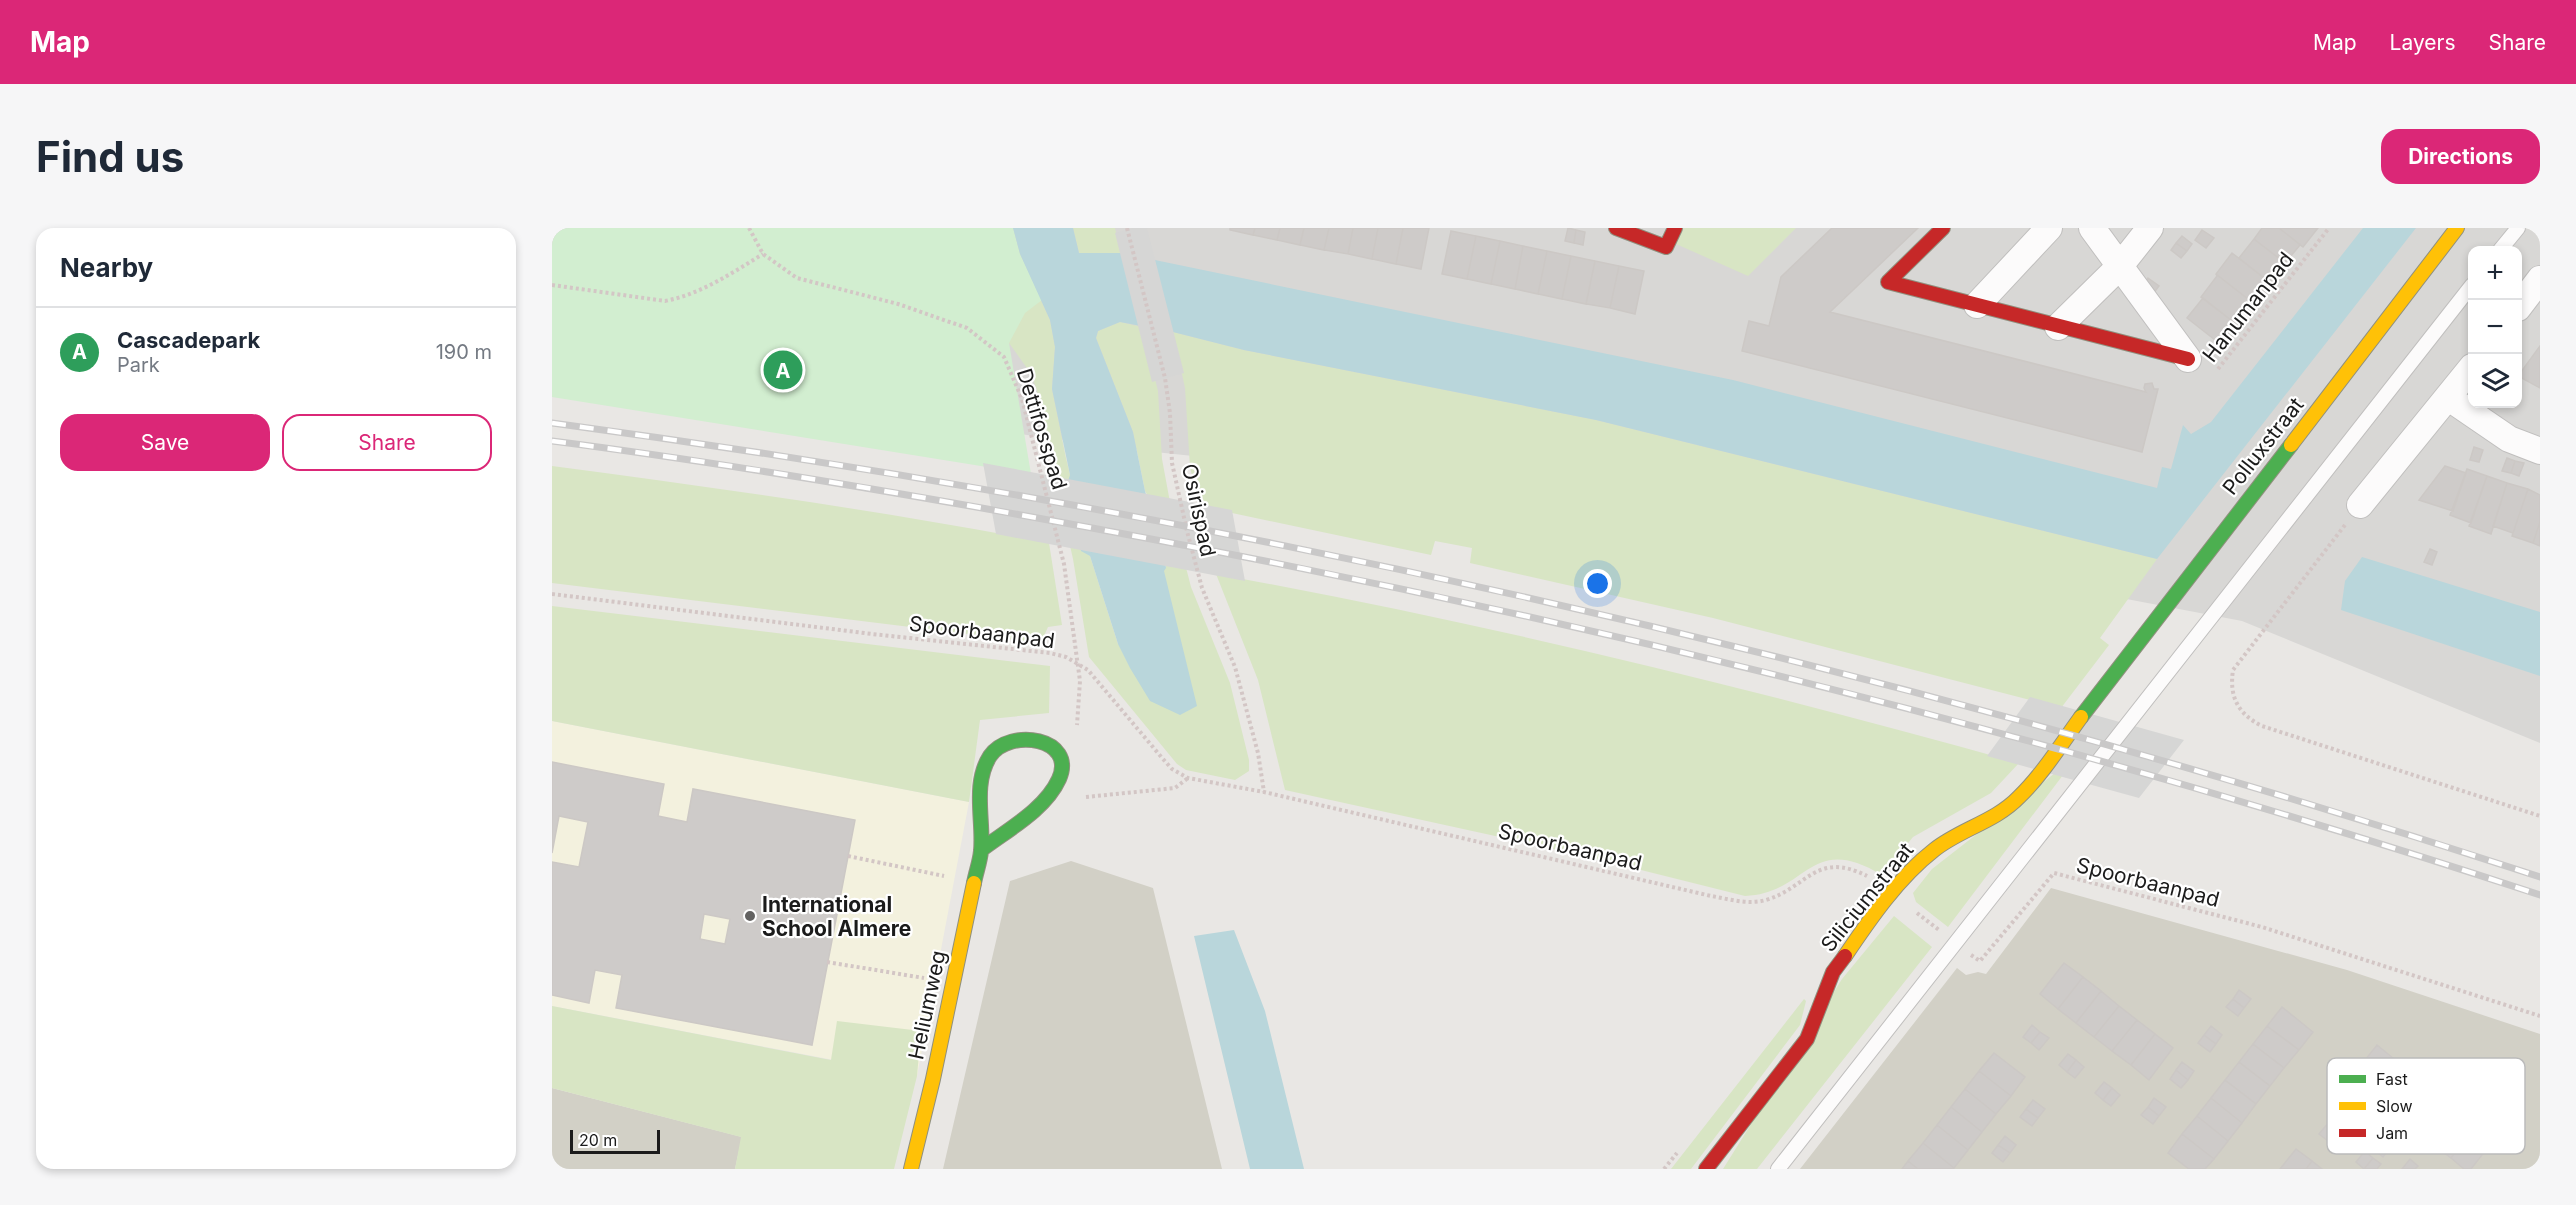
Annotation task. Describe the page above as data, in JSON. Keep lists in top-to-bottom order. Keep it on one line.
{"streets":{"street":["Polluxstraat","Siliciumstraat","Heliumweg"],"path":["Hanumanpad","Dettifosspad","Osirispad","Spoorbaanpad"]},"crossings":[["Dettifosspad","Spoorbaanpad"],["Dettifosspad","Heliumweg"],["Polluxstraat","Siliciumstraat"],["Osirispad","Spoorbaanpad"],["Spoorbaanpad","Siliciumstraat"]],"places":["International School Almere"],"legend":["Fast","Slow","Jam"],"scale_bar":"20 m","page":{"header":"Map","nav":["Map","Layers","Share"],"buttons":["Directions",["Save","Share"]],"title":"Find us","heading":"Nearby","map_buttons":["+","−"],"list":[{"mark":"A","name":"Cascadepark","note":"Park","value":"190 m"}],"pins":"A","scale":"20 m"}}
